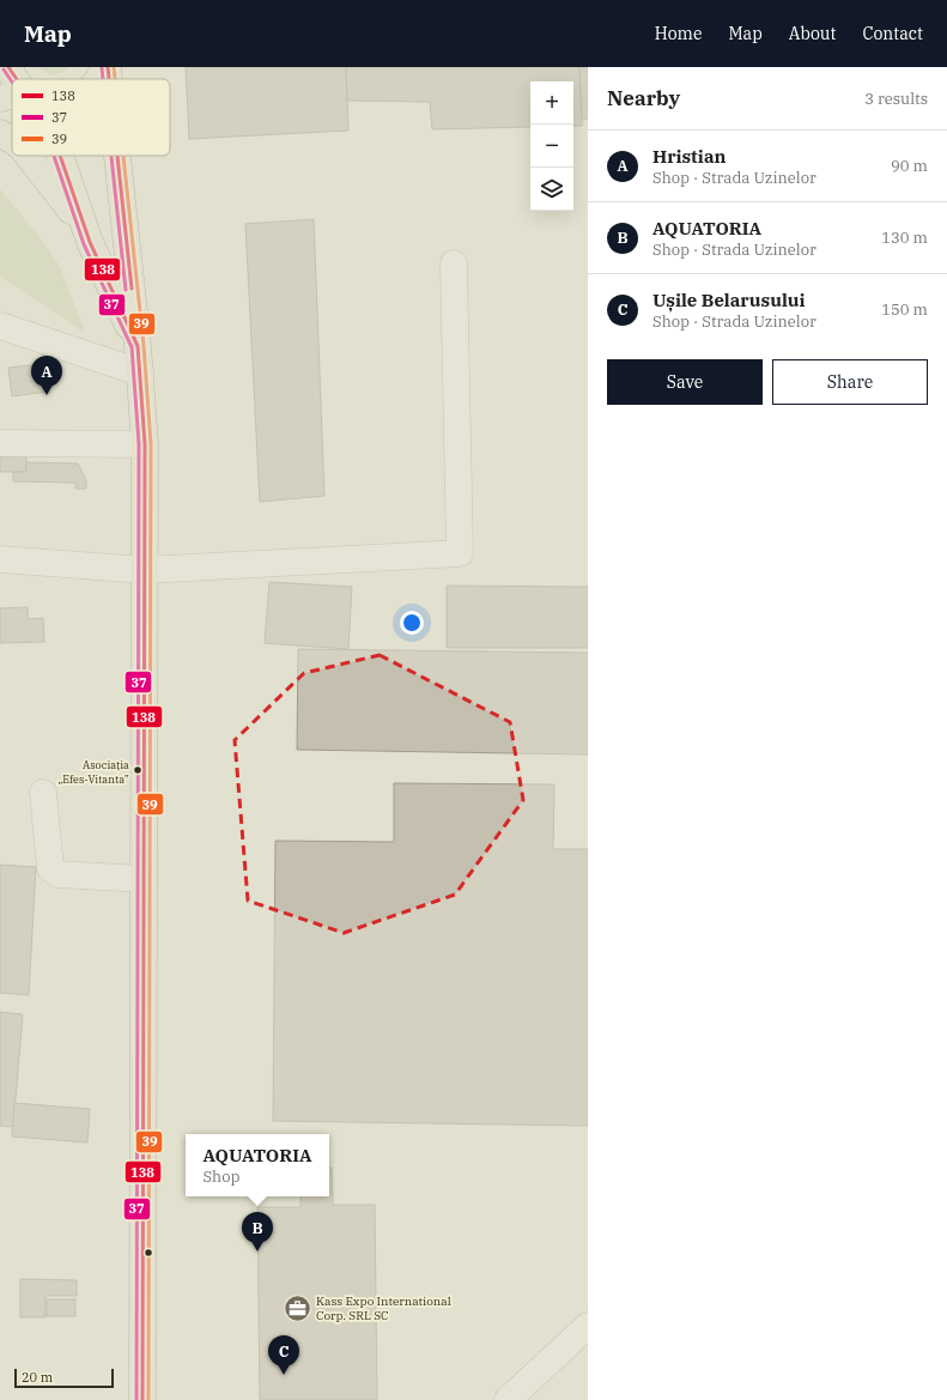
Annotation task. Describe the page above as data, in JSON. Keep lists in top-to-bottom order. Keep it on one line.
{"places":{"other":["Asociația „Efes-Vitanta”"],"office":["Kass Expo International Corp. SRL SC"]},"lines":["transit line 138","transit line 39","transit line 37"],"legend":["138","37","39"],"scale_bar":"20 m","page":{"header":"Map","nav":["Home","Map","About","Contact"],"heading":["Nearby","3 results"],"map_buttons":["+","−"],"list":[{"mark":"A","name":"Hristian","note":"Shop · Strada Uzinelor","value":"90 m"},{"mark":"B","name":"AQUATORIA","note":"Shop · Strada Uzinelor","value":"130 m"},{"mark":"C","name":"Ușile Belarusului","note":"Shop · Strada Uzinelor","value":"150 m"}],"buttons":["Save","Share"],"pins":["A","B","C"],"popup":["AQUATORIA","Shop"],"scale":"20 m"}}
